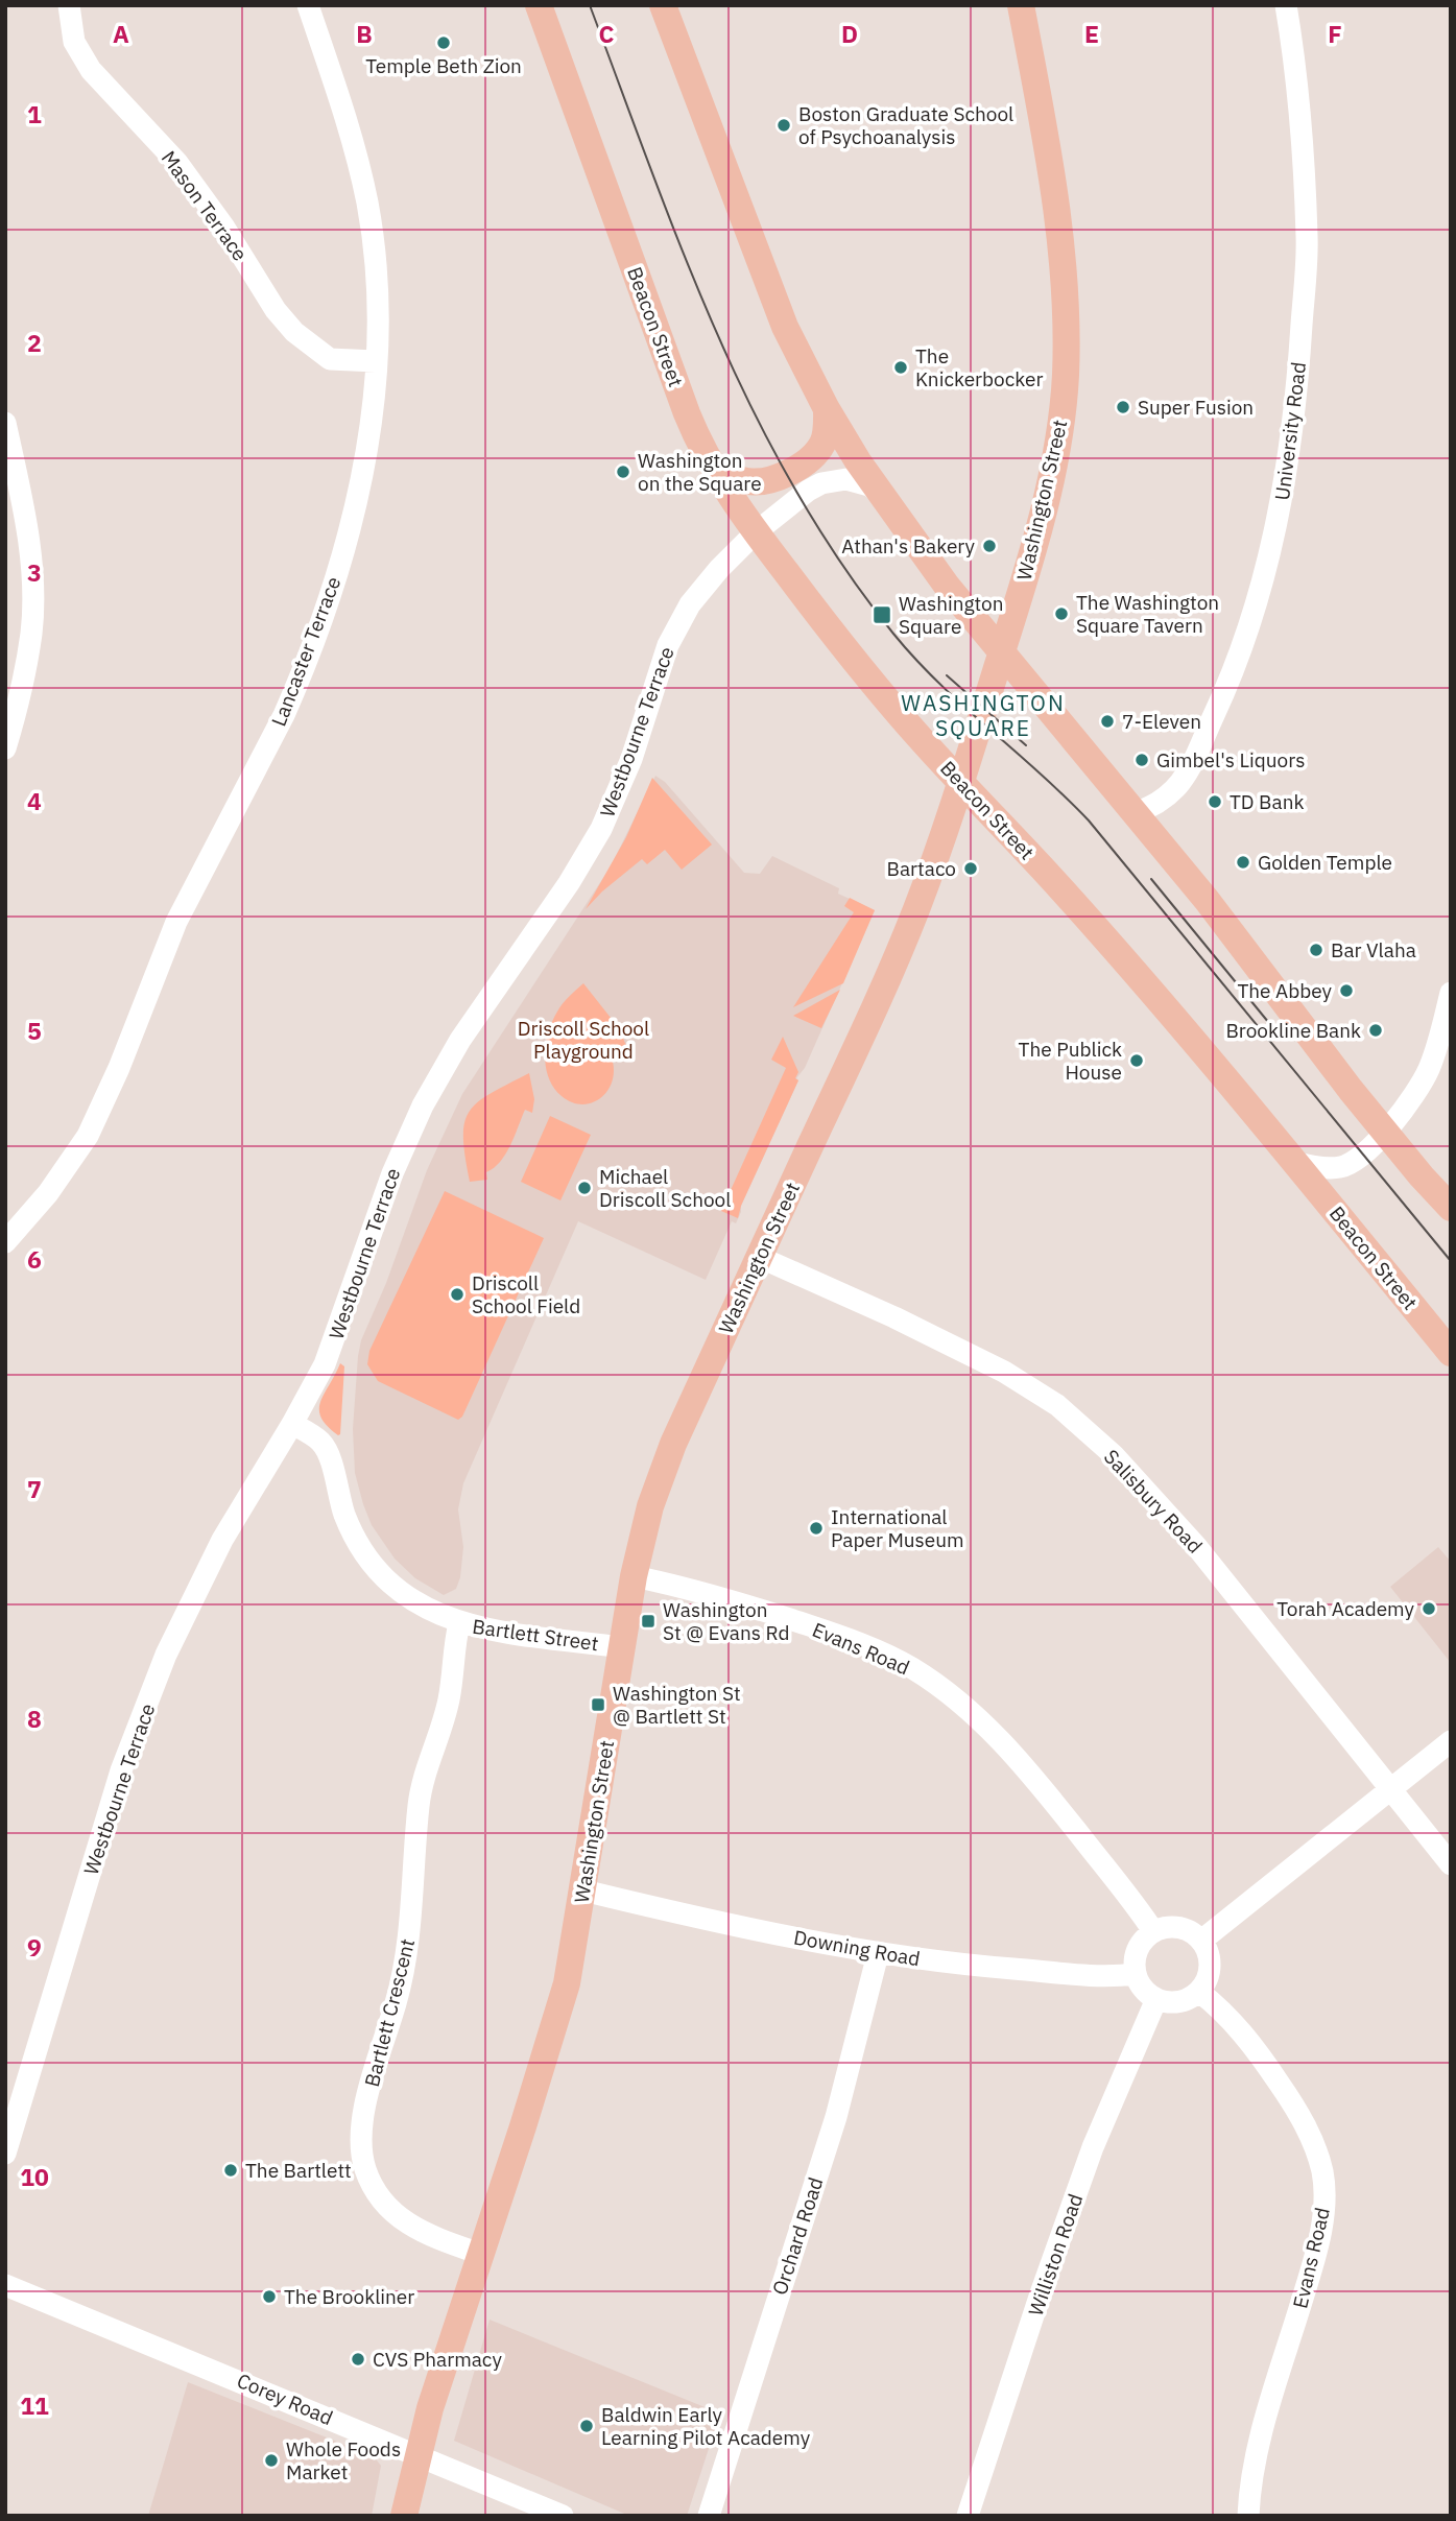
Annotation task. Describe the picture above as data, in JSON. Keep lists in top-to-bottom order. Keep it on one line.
{"streets":{"main road":["Beacon Street","Washington Street"],"street":["Mason Terrace","University Road","Lancaster Terrace","Westbourne Terrace","Salisbury Road","Bartlett Street","Evans Road","Downing Road","Bartlett Crescent","Orchard Road","Williston Road","Corey Road"]},"crossings":[["Mason Terrace","Lancaster Terrace"],["Beacon Street","Washington Street"],["Beacon Street","Westbourne Terrace"],["Washington Street","Salisbury Road"],["Washington Street","Bartlett Street"],["Washington Street","Evans Road"],["Washington Street","Downing Road"],["Washington Street","Bartlett Crescent"],["Washington Street","Corey Road"],["Westbourne Terrace","Bartlett Street"],["Bartlett Street","Bartlett Crescent"],["Evans Road","Downing Road"],["Evans Road","Williston Road"],["Downing Road","Orchard Road"],["Downing Road","Williston Road"]],"districts":["WASHINGTON SQUARE"],"parks":["Driscoll School Playground"],"places":{"other":["Temple Beth Zion","Boston Graduate School of Psychoanalysis","The Knickerbocker","Super Fusion","Washington on the Square","Athan's Bakery","The Washington Square Tavern","7-Eleven","Gimbel's Liquors","TD Bank","Golden Temple","Bartaco","Bar Vlaha","The Abbey","Brookline Bank","The Publick House","Michael Driscoll School","Driscoll School Field","International Paper Museum","Torah Academy","The Bartlett","The Brookliner","CVS Pharmacy","Baldwin Early Learning Pilot Academy","Whole Foods Market"],"transit":["Washington Square","Washington St @ Evans Rd","Washington St @ Bartlett St"]},"grid":{"columns":["A","B","C","D","E","F"],"rows":["1","2","3","4","5","6","7","8","9","10","11"]}}
